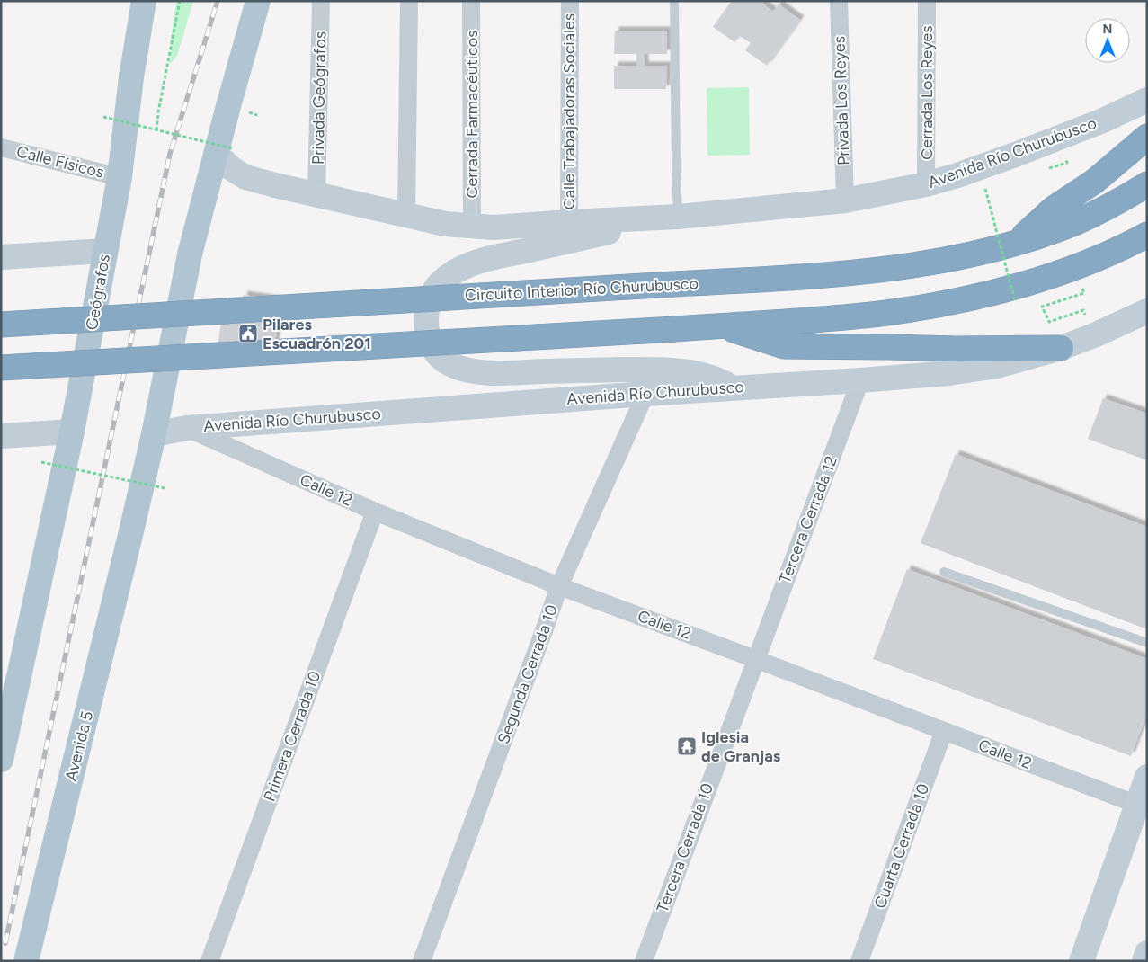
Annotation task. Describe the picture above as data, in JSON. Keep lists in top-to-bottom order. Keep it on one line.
{"streets":{"highway":["Circuito Interior Río Churubusco"],"main road":["Avenida Río Churubusco","Geógrafos","Avenida 5"],"street":["Cerrada Los Reyes","Privada Geógrafos","Privada Los Reyes","Calle Trabajadoras Sociales","Cerrada Farmacéuticos","Calle Físicos","Calle 12","Tercera Cerrada 12","Segunda Cerrada 10","Primera Cerrada 10","Cuarta Cerrada 10","Tercera Cerrada 10"]},"crossings":[["Cerrada Los Reyes","Avenida Río Churubusco"],["Privada Geógrafos","Avenida Río Churubusco"],["Privada Los Reyes","Avenida Río Churubusco"],["Calle Trabajadoras Sociales","Avenida Río Churubusco"],["Cerrada Farmacéuticos","Avenida Río Churubusco"],["Avenida Río Churubusco","Calle 12"],["Avenida Río Churubusco","Tercera Cerrada 12"],["Avenida Río Churubusco","Segunda Cerrada 10"],["Avenida Río Churubusco","Avenida 5"],["Calle Físicos","Geógrafos"],["Calle 12","Tercera Cerrada 12"],["Calle 12","Segunda Cerrada 10"],["Calle 12","Primera Cerrada 10"],["Calle 12","Cuarta Cerrada 10"],["Calle 12","Tercera Cerrada 10"],["Tercera Cerrada 12","Tercera Cerrada 10"]],"places":{"public building":["Pilares Escuadrón 201"],"temple":["Iglesia de Granjas"]},"north":"top"}
